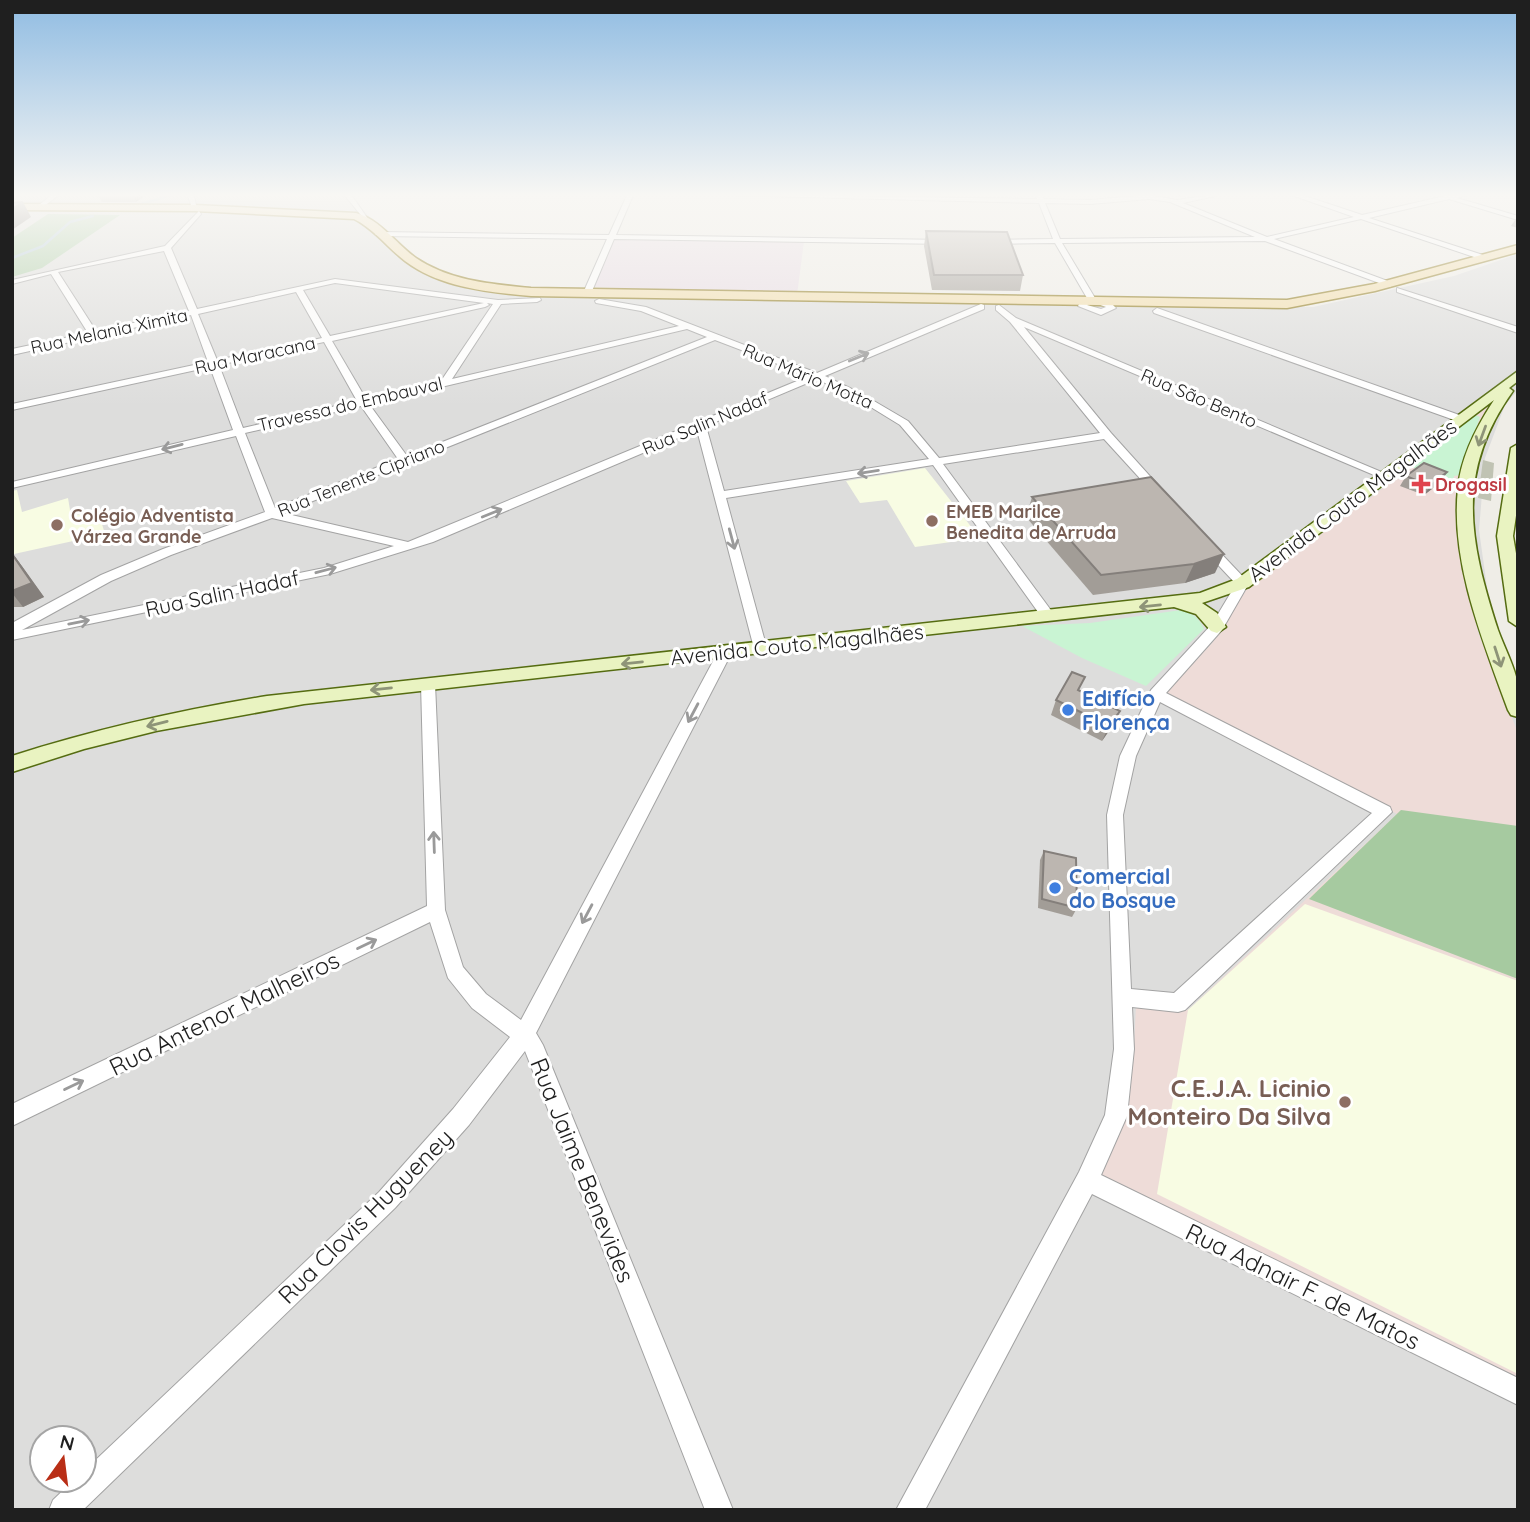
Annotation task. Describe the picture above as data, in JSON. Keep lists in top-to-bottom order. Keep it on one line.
{"streets":{"main road":["Avenida Couto Magalhães"],"street":["Rua Melania Ximita","Rua Maracana","Rua Mário Motta","Rua São Bento","Travessa do Embauval","Rua Salin Nadaf","Rua Tenente Cipriano","Rua Salin Hadaf","Rua Antenor Malheiros","Rua Jaime Benevides","Rua Clovis Hugueney","Rua Adnair F. de Matos"]},"crossings":[["Rua Melania Ximita","Rua Maracana"],["Rua Mário Motta","Travessa do Embauval"],["Rua Mário Motta","Rua Salin Nadaf"],["Rua Mário Motta","Rua Tenente Cipriano"],["Rua Mário Motta","Avenida Couto Magalhães"],["Rua São Bento","Avenida Couto Magalhães"],["Rua Salin Nadaf","Rua Salin Hadaf"],["Avenida Couto Magalhães","Rua Jaime Benevides"],["Avenida Couto Magalhães","Rua Clovis Hugueney"],["Rua Antenor Malheiros","Rua Jaime Benevides"],["Rua Jaime Benevides","Rua Clovis Hugueney"]],"one_way":["Avenida Couto Magalhães","Rua Antenor Malheiros","Rua Clovis Hugueney"],"places":{"health":["Drogasil"],"other":["EMEB Marilce Benedita de Arruda","Colégio Adventista Várzea Grande","Edifício Florença","Comercial do Bosque","C.E.J.A. Licinio Monteiro Da Silva"]},"north":"top"}
